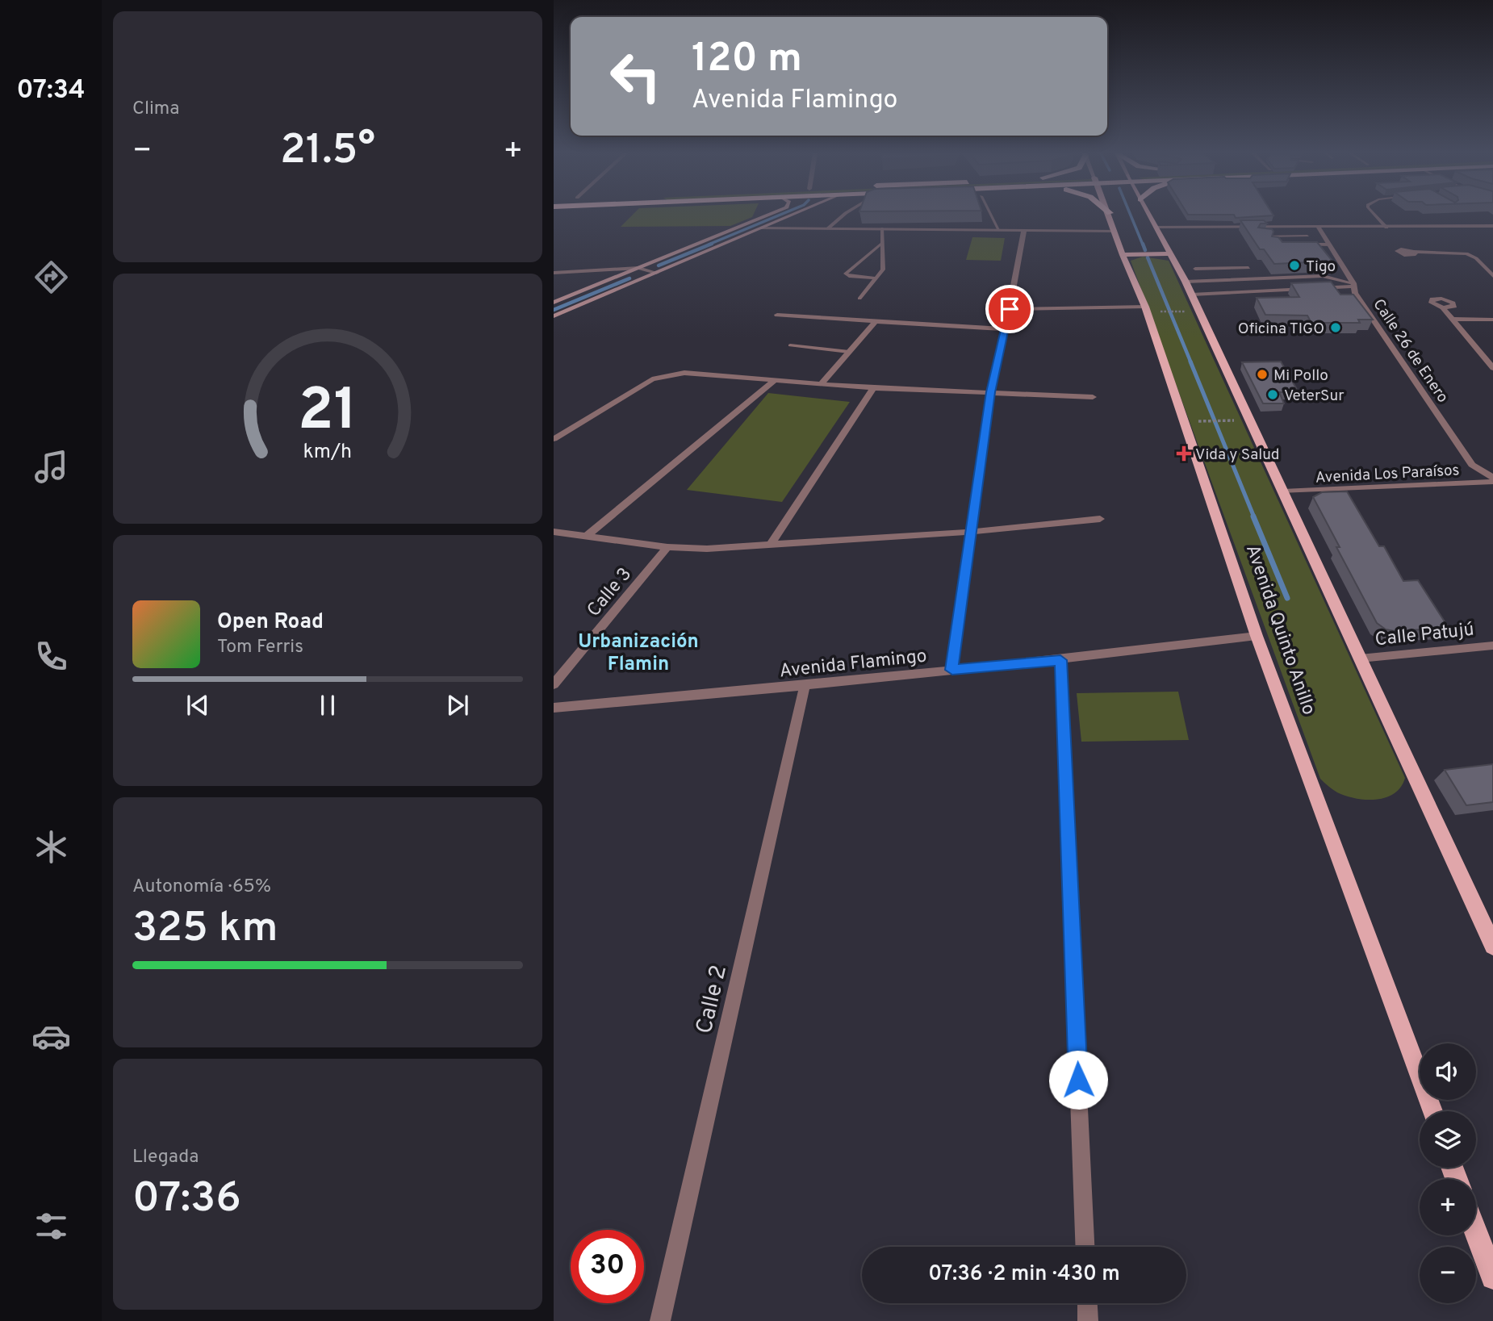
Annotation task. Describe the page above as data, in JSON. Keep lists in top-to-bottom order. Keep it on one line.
{"streets":{"main road":["Avenida Quinto Anillo"],"street":["Calle 26 de Enero","Avenida Los Paraísos","Calle 3","Calle Patujú","Avenida Flamingo","Calle 2"]},"crossings":[["Calle 26 de Enero","Avenida Los Paraísos"],["Avenida Quinto Anillo","Avenida Flamingo"],["Avenida Flamingo","Calle 2"]],"districts":["Urbanización Flamin"],"places":{"other":["Tigo","Oficina TIGO","Mi Pollo","VeterSur"],"health":["Vida y Salud"]},"page":{"tabs":"07:34","tile":["Clima",["Autonomía · 65%","325 km"],["Llegada","07:36"]],"turn":["120 m","Avenida Flamingo"],"heat":["−","21.5°","+"],"song":["Open Road","Tom Ferris"],"map_buttons":["+","−"],"limit":"30","trip":"07:36 · 2 min · 430 m","gauge":["21","km/h"]}}
